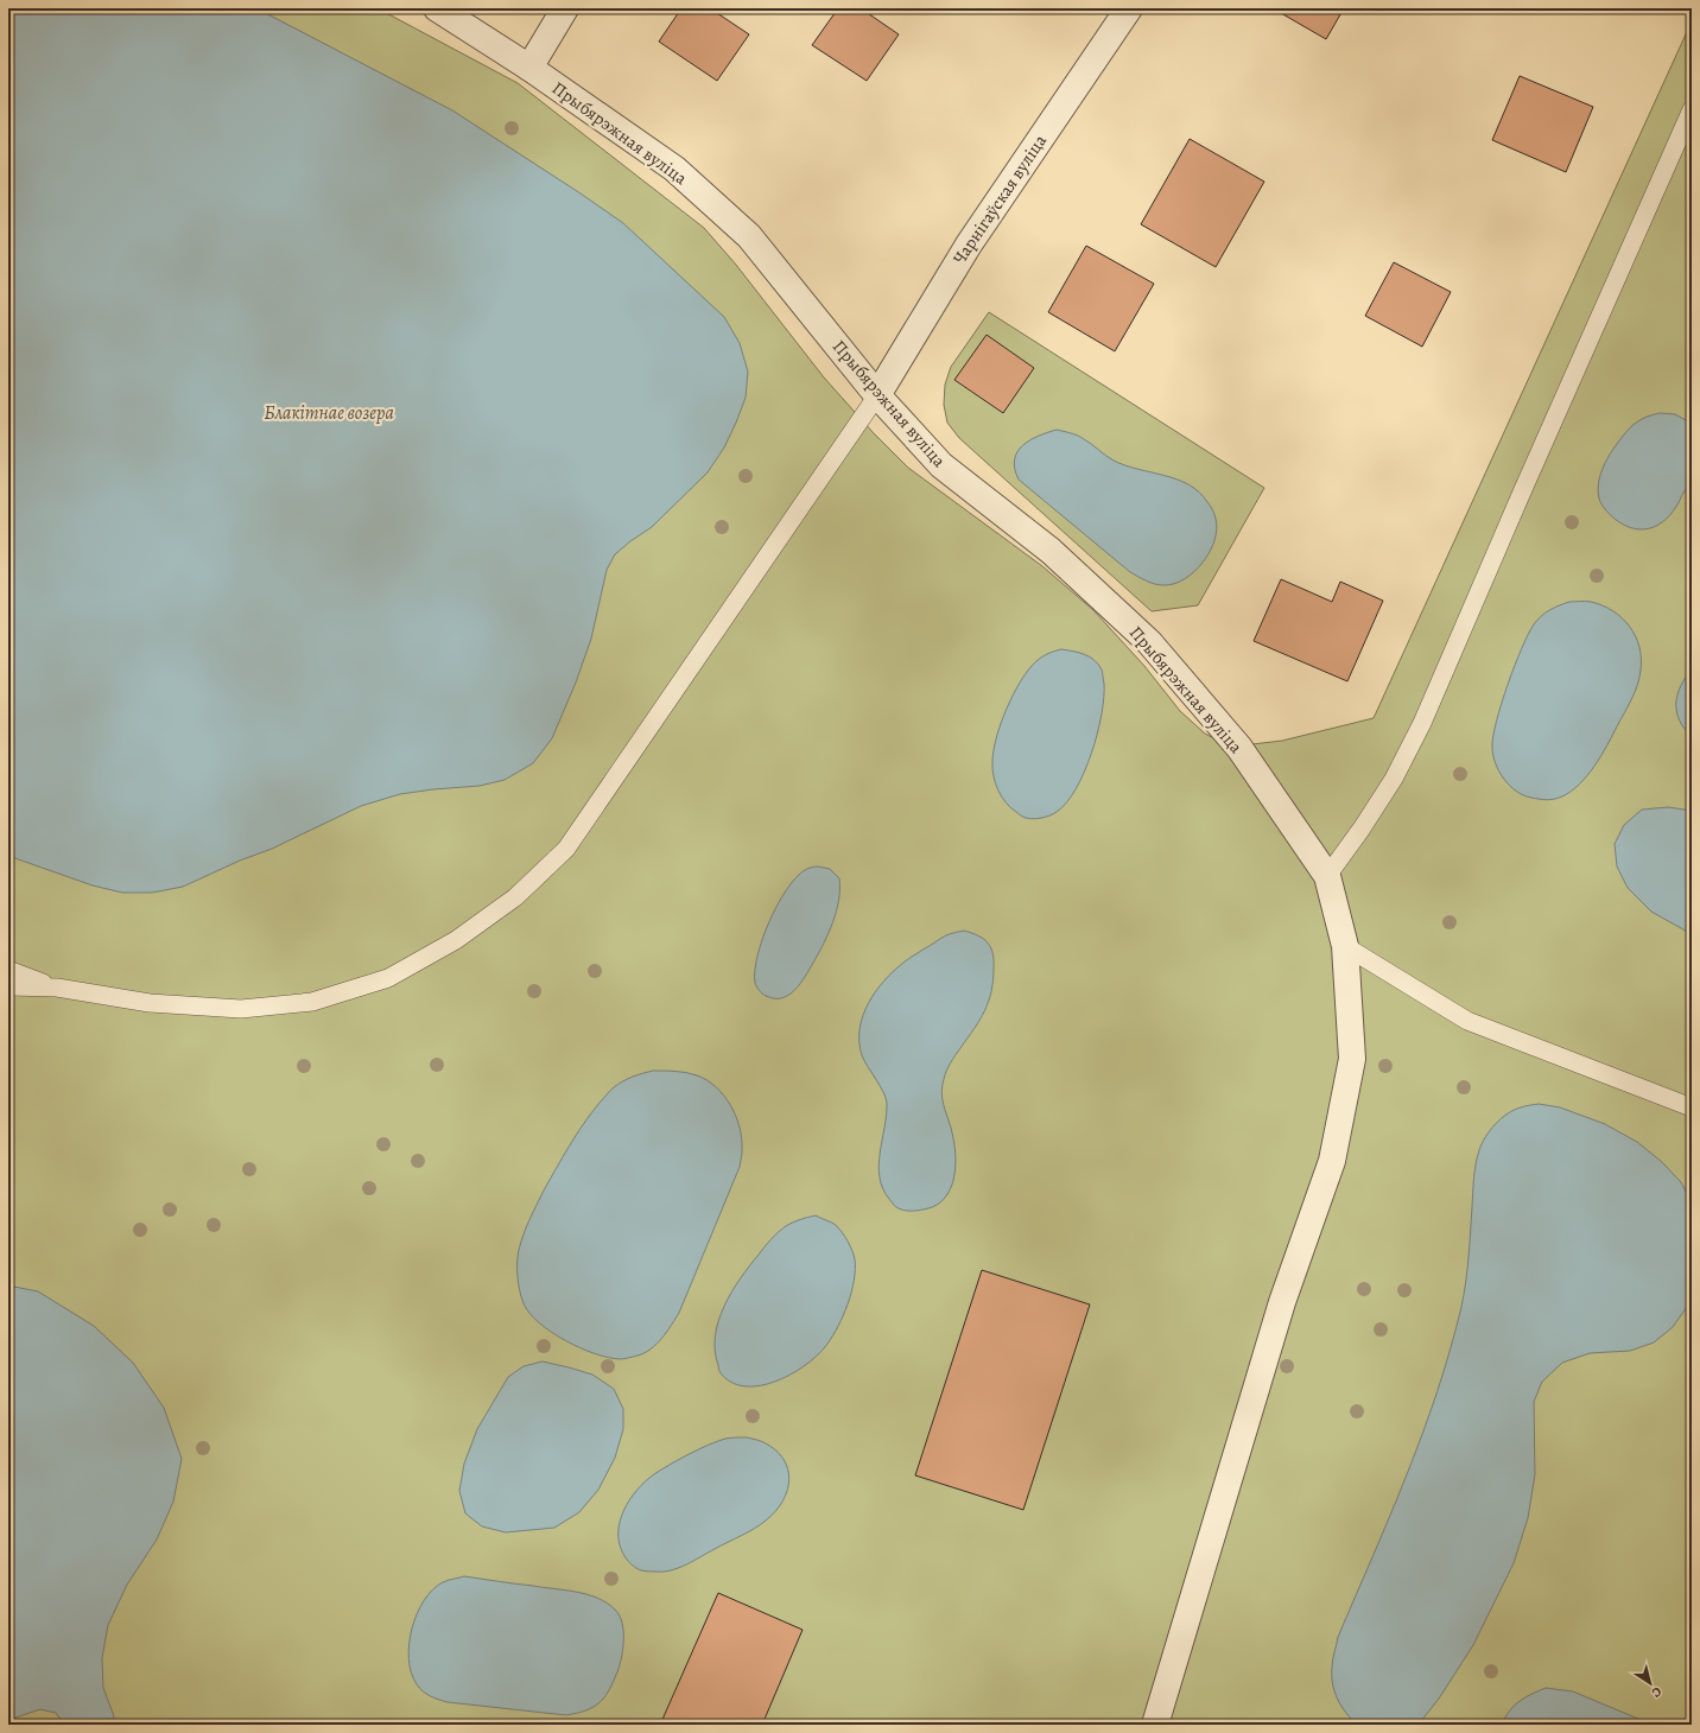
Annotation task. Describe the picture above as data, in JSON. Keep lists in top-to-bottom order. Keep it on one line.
{"streets":{"street":["Прыбярэжная вуліца","Чарнігаўская вуліца"]},"crossings":[["Прыбярэжная вуліца","Чарнігаўская вуліца"]],"water":["Блакітнае возера"],"north":"bottom right"}
